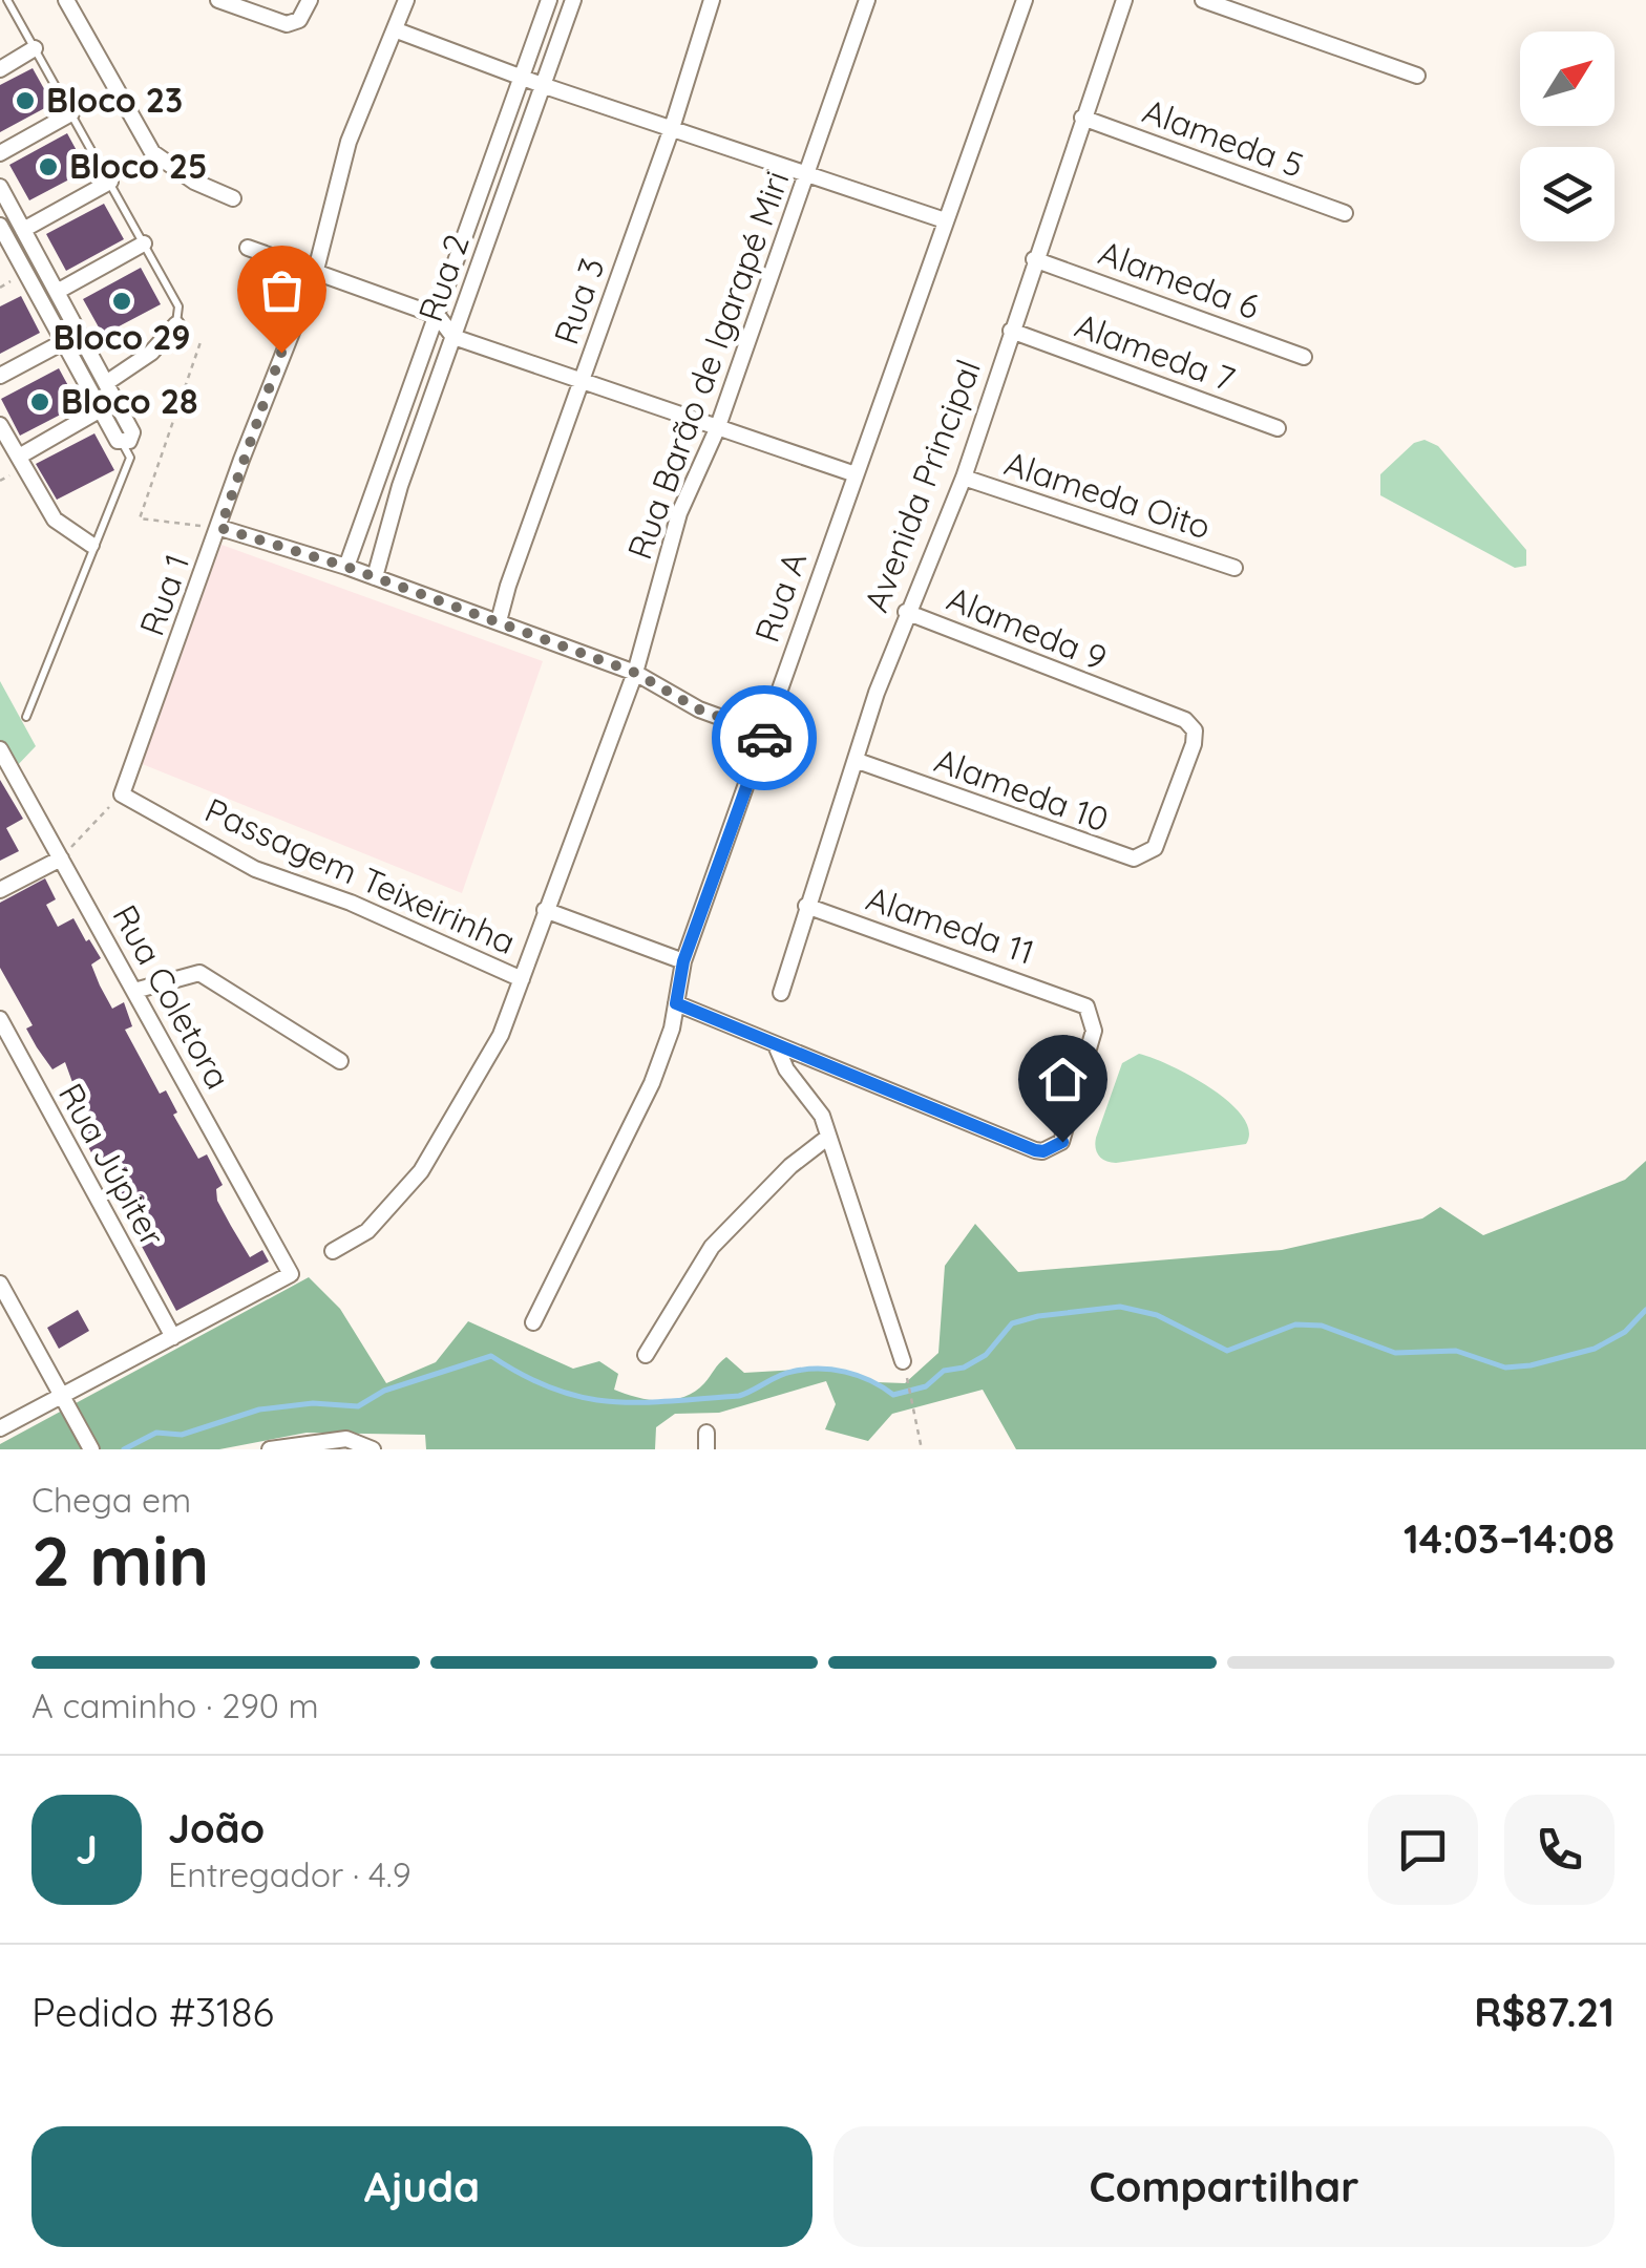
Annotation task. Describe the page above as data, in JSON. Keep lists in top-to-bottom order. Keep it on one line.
{"streets":{"street":["Alameda 5","Rua 2","Alameda 6","Rua 3","Alameda 7","Rua Barão de Igarapé Miri","Avenida Principal","Alameda Oito","Rua 1","Rua A","Alameda 9","Alameda 10","Passagem Teixeirinha","Alameda 11","Rua Coletora","Rua Júpiter"]},"crossings":[["Alameda 5","Avenida Principal"],["Alameda 6","Avenida Principal"],["Alameda 7","Avenida Principal"],["Rua Barão de Igarapé Miri","Passagem Teixeirinha"],["Avenida Principal","Alameda Oito"],["Avenida Principal","Alameda 9"],["Avenida Principal","Alameda 10"],["Avenida Principal","Alameda 11"],["Rua 1","Passagem Teixeirinha"],["Alameda 9","Alameda 10"],["Rua Coletora","Rua Júpiter"]],"places":["Bloco 23","Bloco 25","Bloco 29","Bloco 28"],"north":"top right","page":{"heading":["2 min","Chega em","14:03–14:08"],"panel":["João","Entregador · 4.9","Pedido #3186","R$87.21"],"bar":"A caminho · 290 m","round":"J","buttons":["Ajuda","Compartilhar"]}}
